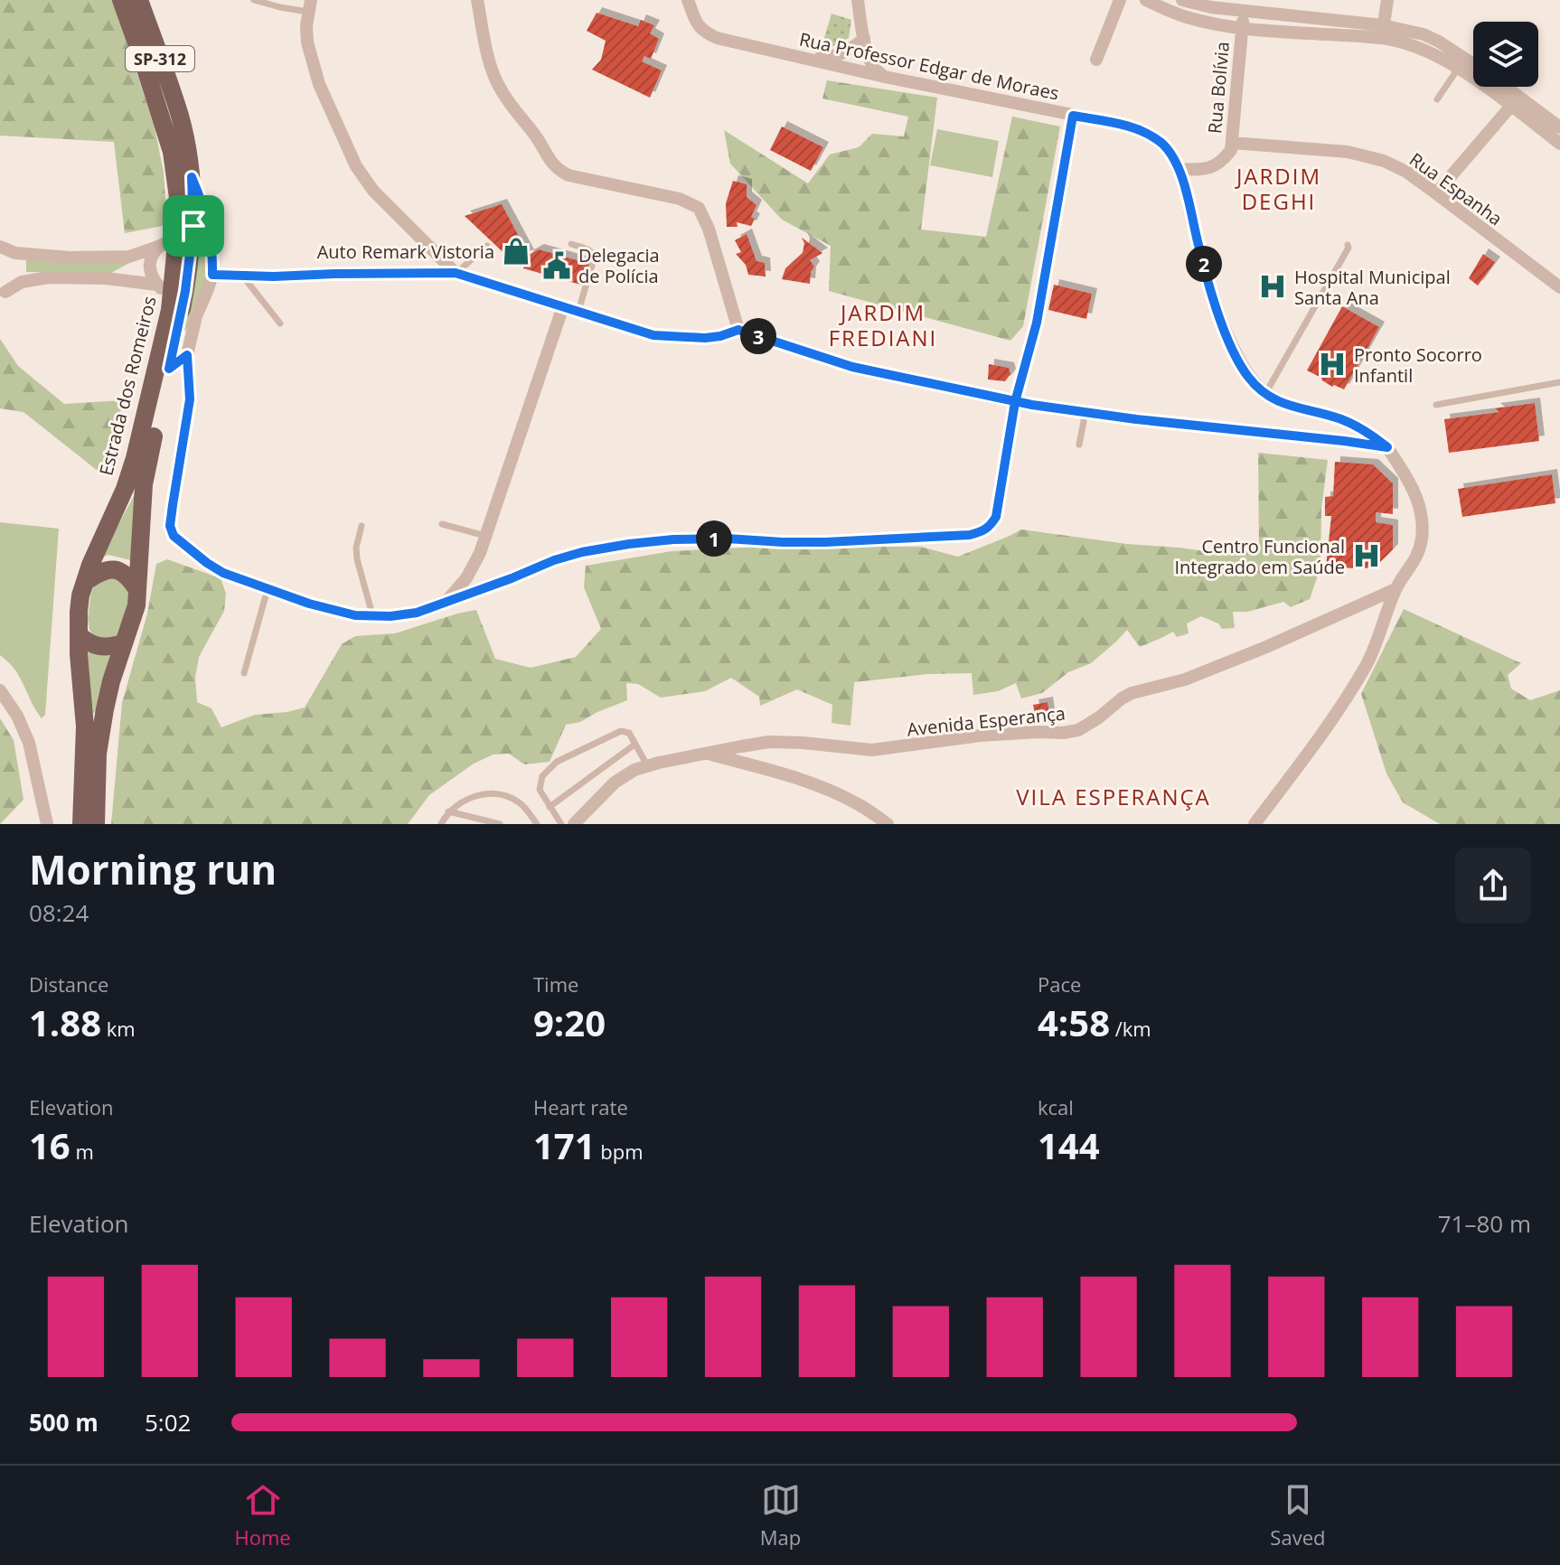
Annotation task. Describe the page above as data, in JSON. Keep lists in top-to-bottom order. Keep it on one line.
{"streets":{"main road":["SP-312","Estrada dos Romeiros"],"street":["Rua Professor Edgar de Moraes","Rua Bolívia","Rua Espanha","Avenida Esperança"]},"crossings":[["Rua Professor Edgar de Moraes","Rua Bolívia"],["Rua Bolívia","Rua Espanha"]],"districts":["JARDIM DEGHI","JARDIM FREDIANI","VILA ESPERANÇA"],"places":{"shop":["Auto Remark Vistoria"],"public building":["Delegacia de Polícia"],"hospital":["Hospital Municipal Santa Ana","Pronto Socorro Infantil","Centro Funcional Integrado em Saúde"]},"page":{"pins":["2","3","1"],"heading":["Morning run","08:24"],"stats":[["Distance","1.88 km"],["Time","9:20"],["Pace","4:58 /km"],["Elevation","16 m"],["Heart rate","171 bpm"],["kcal","144"]],"chart":["Elevation","71–80 m"],"list":[{"name":"500 m","note":"5:02"}],"tabs":["Home","Map","Saved"]}}
